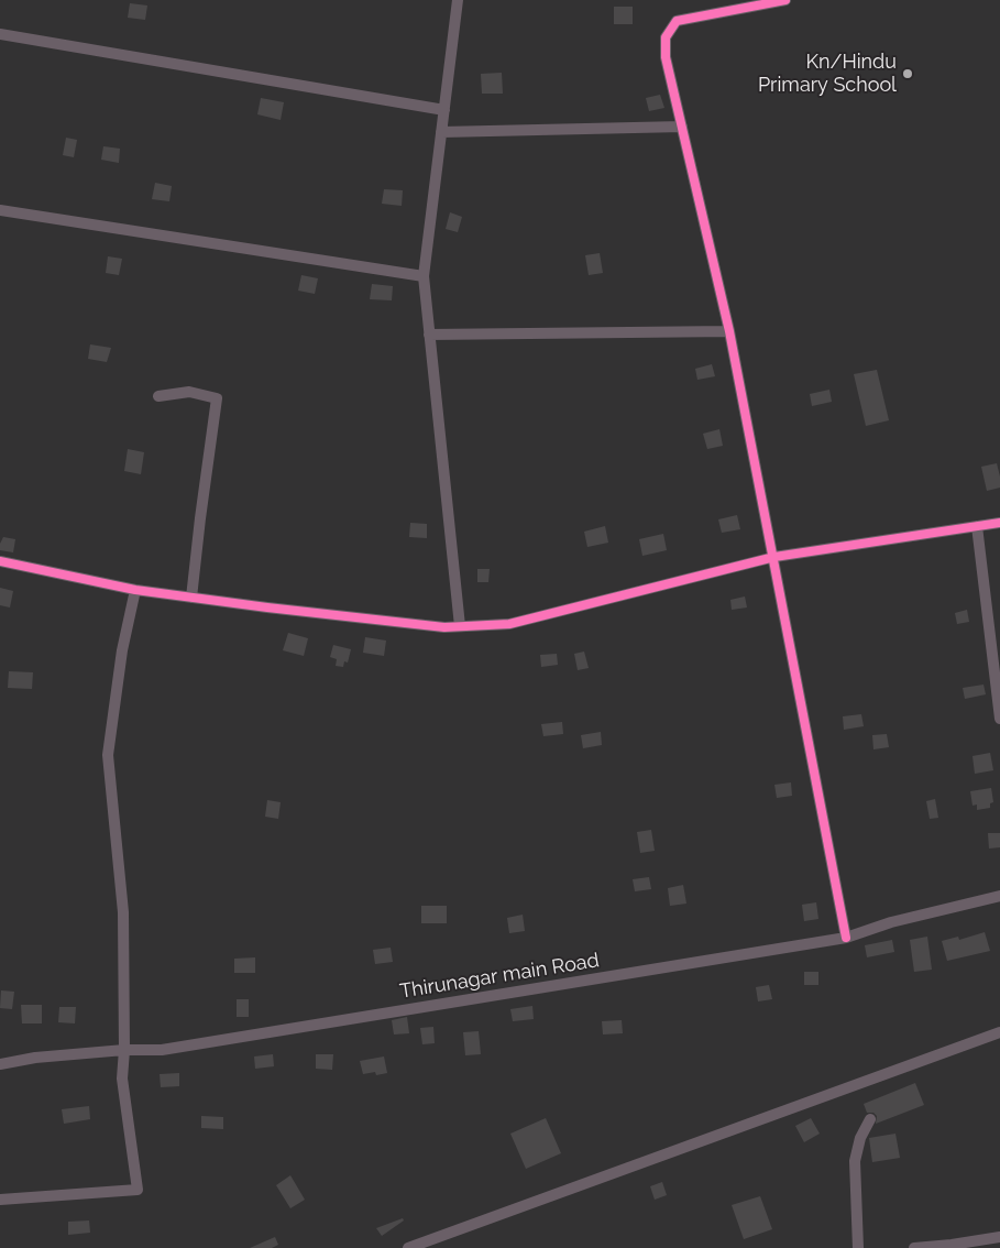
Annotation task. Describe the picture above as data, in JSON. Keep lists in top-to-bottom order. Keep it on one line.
{"streets":{"street":["Thirunagar main Road"]},"places":["Kn/Hindu Primary School"]}
